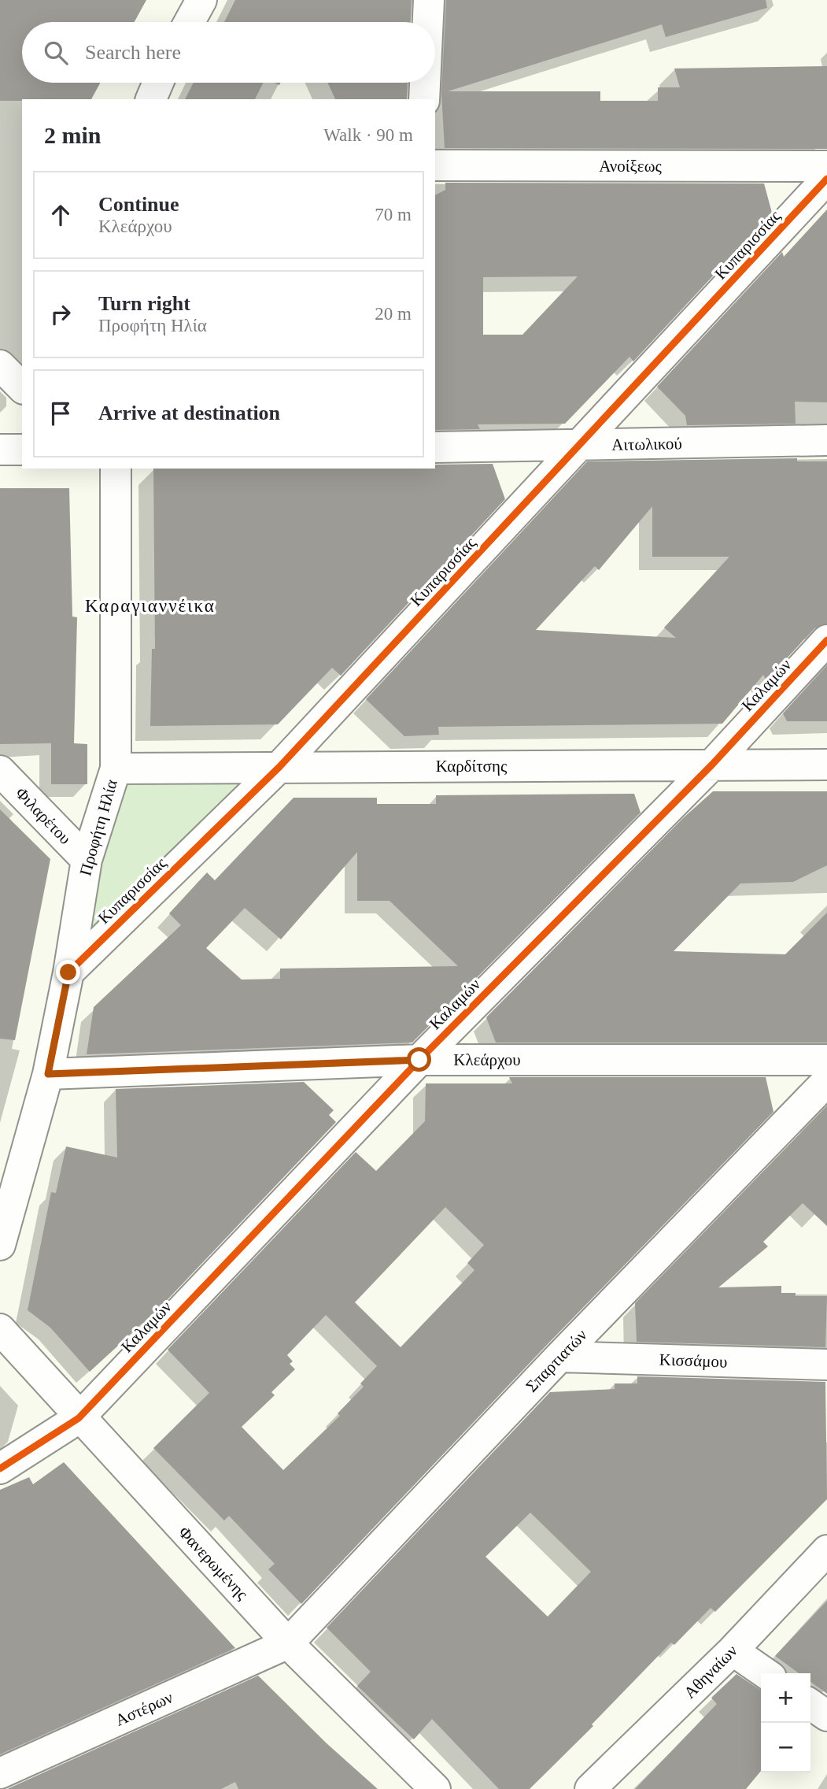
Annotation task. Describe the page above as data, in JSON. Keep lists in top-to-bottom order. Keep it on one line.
{"streets":{"street":["Ανοίξεως","Κυπαρισσίας","Αιτωλικού","Καλαμών","Καρδίτσης","Φιλαρέτου","Προφήτη Ηλία","Κλεάρχου","Σπαρτιατών","Κισσάμου","Φανερωμένης","Αθηναίων","Αστέρων"]},"crossings":[["Κυπαρισσίας","Αιτωλικού"],["Κυπαρισσίας","Καρδίτσης"],["Κυπαρισσίας","Προφήτη Ηλία"],["Καλαμών","Καρδίτσης"],["Καλαμών","Κλεάρχου"],["Καλαμών","Φανερωμένης"],["Καρδίτσης","Προφήτη Ηλία"],["Φιλαρέτου","Προφήτη Ηλία"],["Προφήτη Ηλία","Κλεάρχου"],["Σπαρτιατών","Κισσάμου"],["Σπαρτιατών","Φανερωμένης"],["Σπαρτιατών","Αστέρων"],["Φανερωμένης","Αστέρων"]],"districts":["Καραγιαννέικα"],"page":{"search":"Search here","heading":["2 min","Walk · 90 m"],"list":[["Continue","Κλεάρχου","70 m"],["Turn right","Προφήτη Ηλία","20 m"],"Arrive at destination"],"map_buttons":["+","−"]}}
